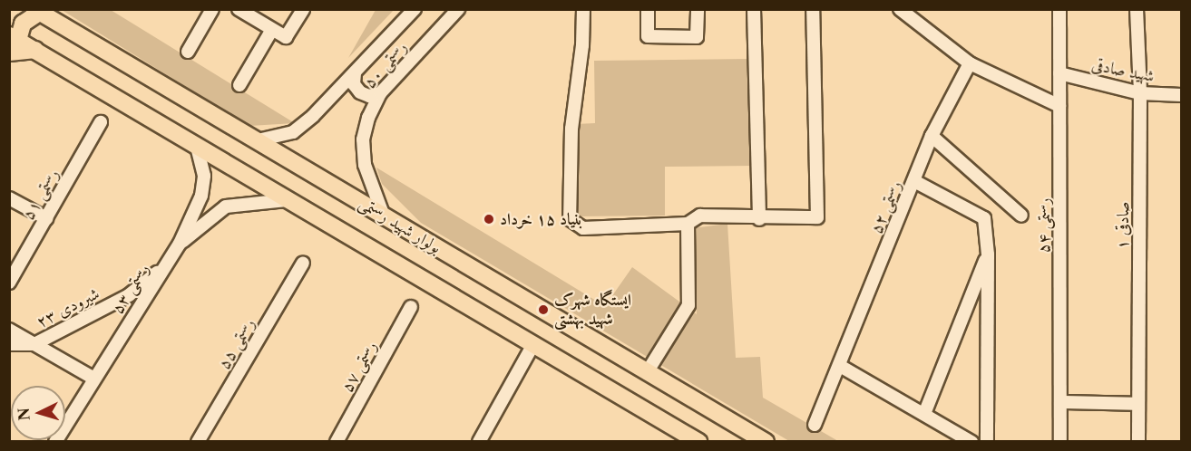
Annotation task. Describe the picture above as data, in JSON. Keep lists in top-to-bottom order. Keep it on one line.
{"streets":{"main road":["بولوار شهید رستمی"],"street":["رستمی ۵۰","شهید صادقی","رستمی ۵۱","رستمی ۵۲","رستمی ۵۴","صادقی ۱","رستمی ۵۳","شیرودی ۲۳","رستمی ۵۵","رستمی ۵۷"]},"crossings":[["رستمی ۵۰","بولوار شهید رستمی"],["شهید صادقی","رستمی ۵۴"],["شهید صادقی","صادقی ۱"],["بولوار شهید رستمی","رستمی ۵۳"],["رستمی ۵۳","شیرودی ۲۳"]],"places":["بنیاد ۱۵ خرداد","ایستگاه شهرک شهید بهشتی"],"north":"left"}
